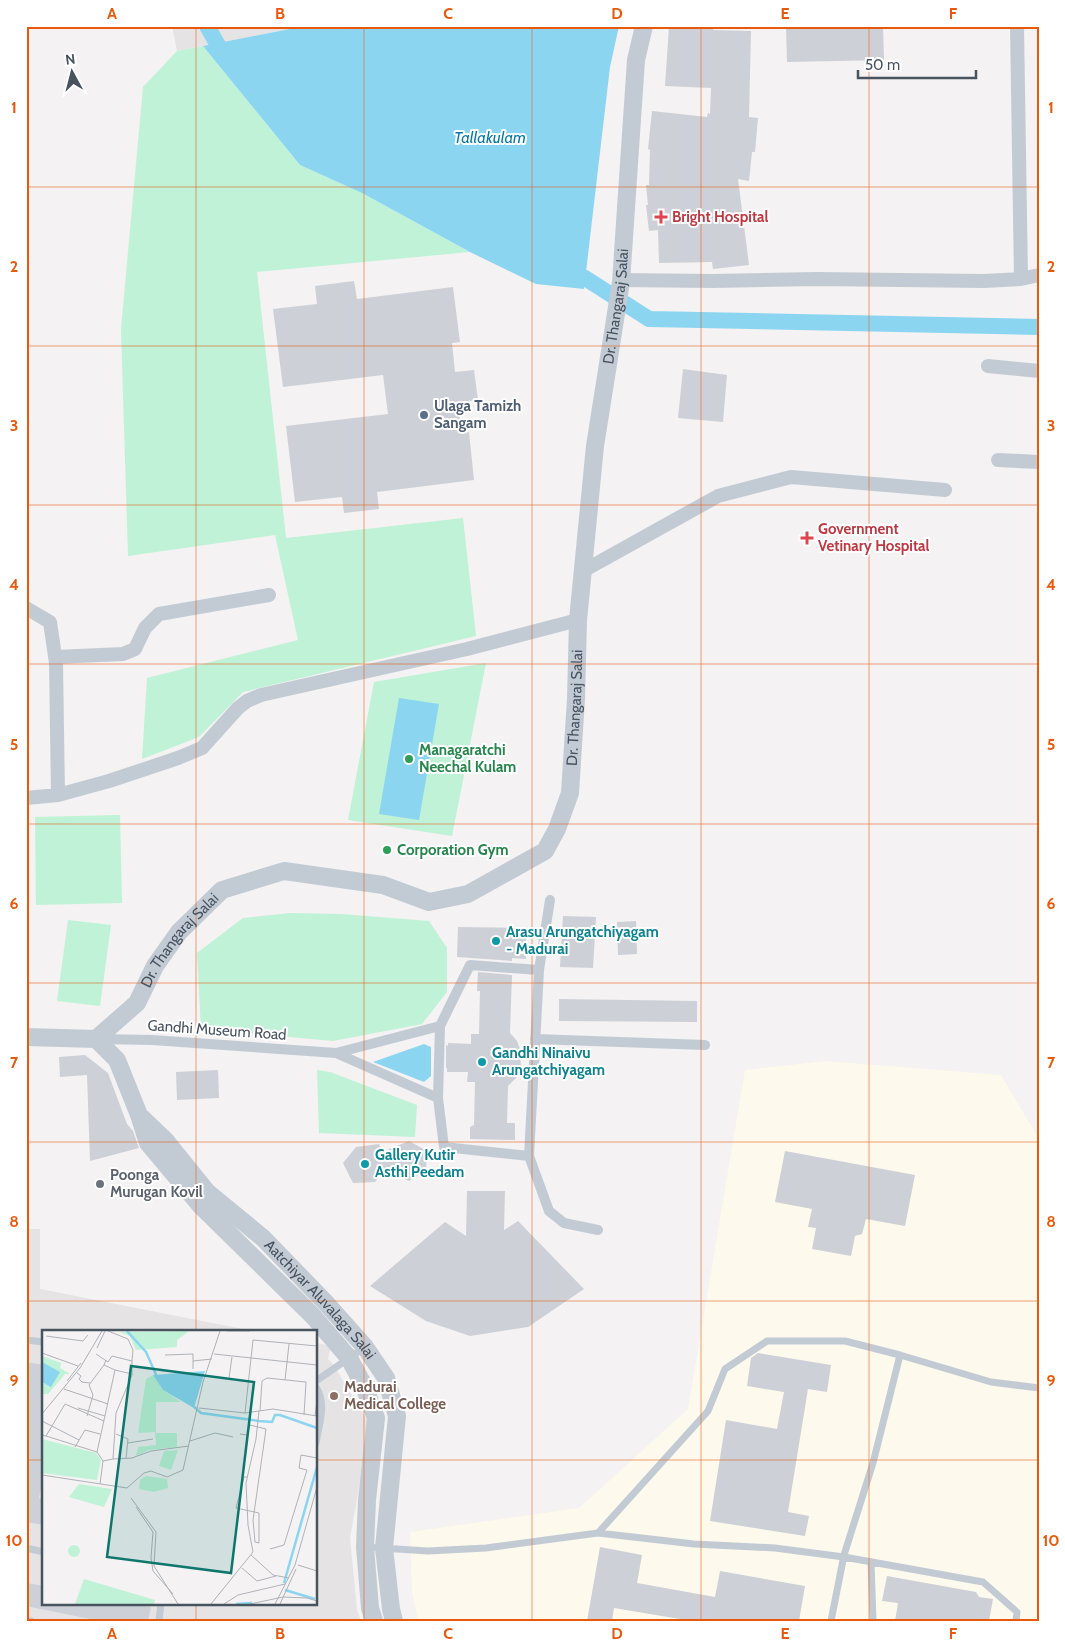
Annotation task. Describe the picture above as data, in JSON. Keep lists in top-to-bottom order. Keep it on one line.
{"streets":{"street":["Dr. Thangaraj Salai","Gandhi Museum Road","Aatchiyar Aluvalaga Salai"]},"crossings":[["Dr. Thangaraj Salai","Gandhi Museum Road"],["Dr. Thangaraj Salai","Aatchiyar Aluvalaga Salai"],["Gandhi Museum Road","Aatchiyar Aluvalaga Salai"]],"water":["Tallakulam"],"places":{"health":["Bright Hospital","Government Vetinary Hospital"],"other":["Ulaga Tamizh Sangam","Managaratchi Neechal Kulam","Corporation Gym","Arasu Arungatchiyagam - Madurai","Gandhi Ninaivu Arungatchiyagam","Gallery Kutir Asthi Peedam","Poonga Murugan Kovil","Madurai Medical College"]},"scale_bar":"50 m","north":"top","grid":{"columns":["A","B","C","D","E","F"],"rows":["1","2","3","4","5","6","7","8","9","10"]}}
